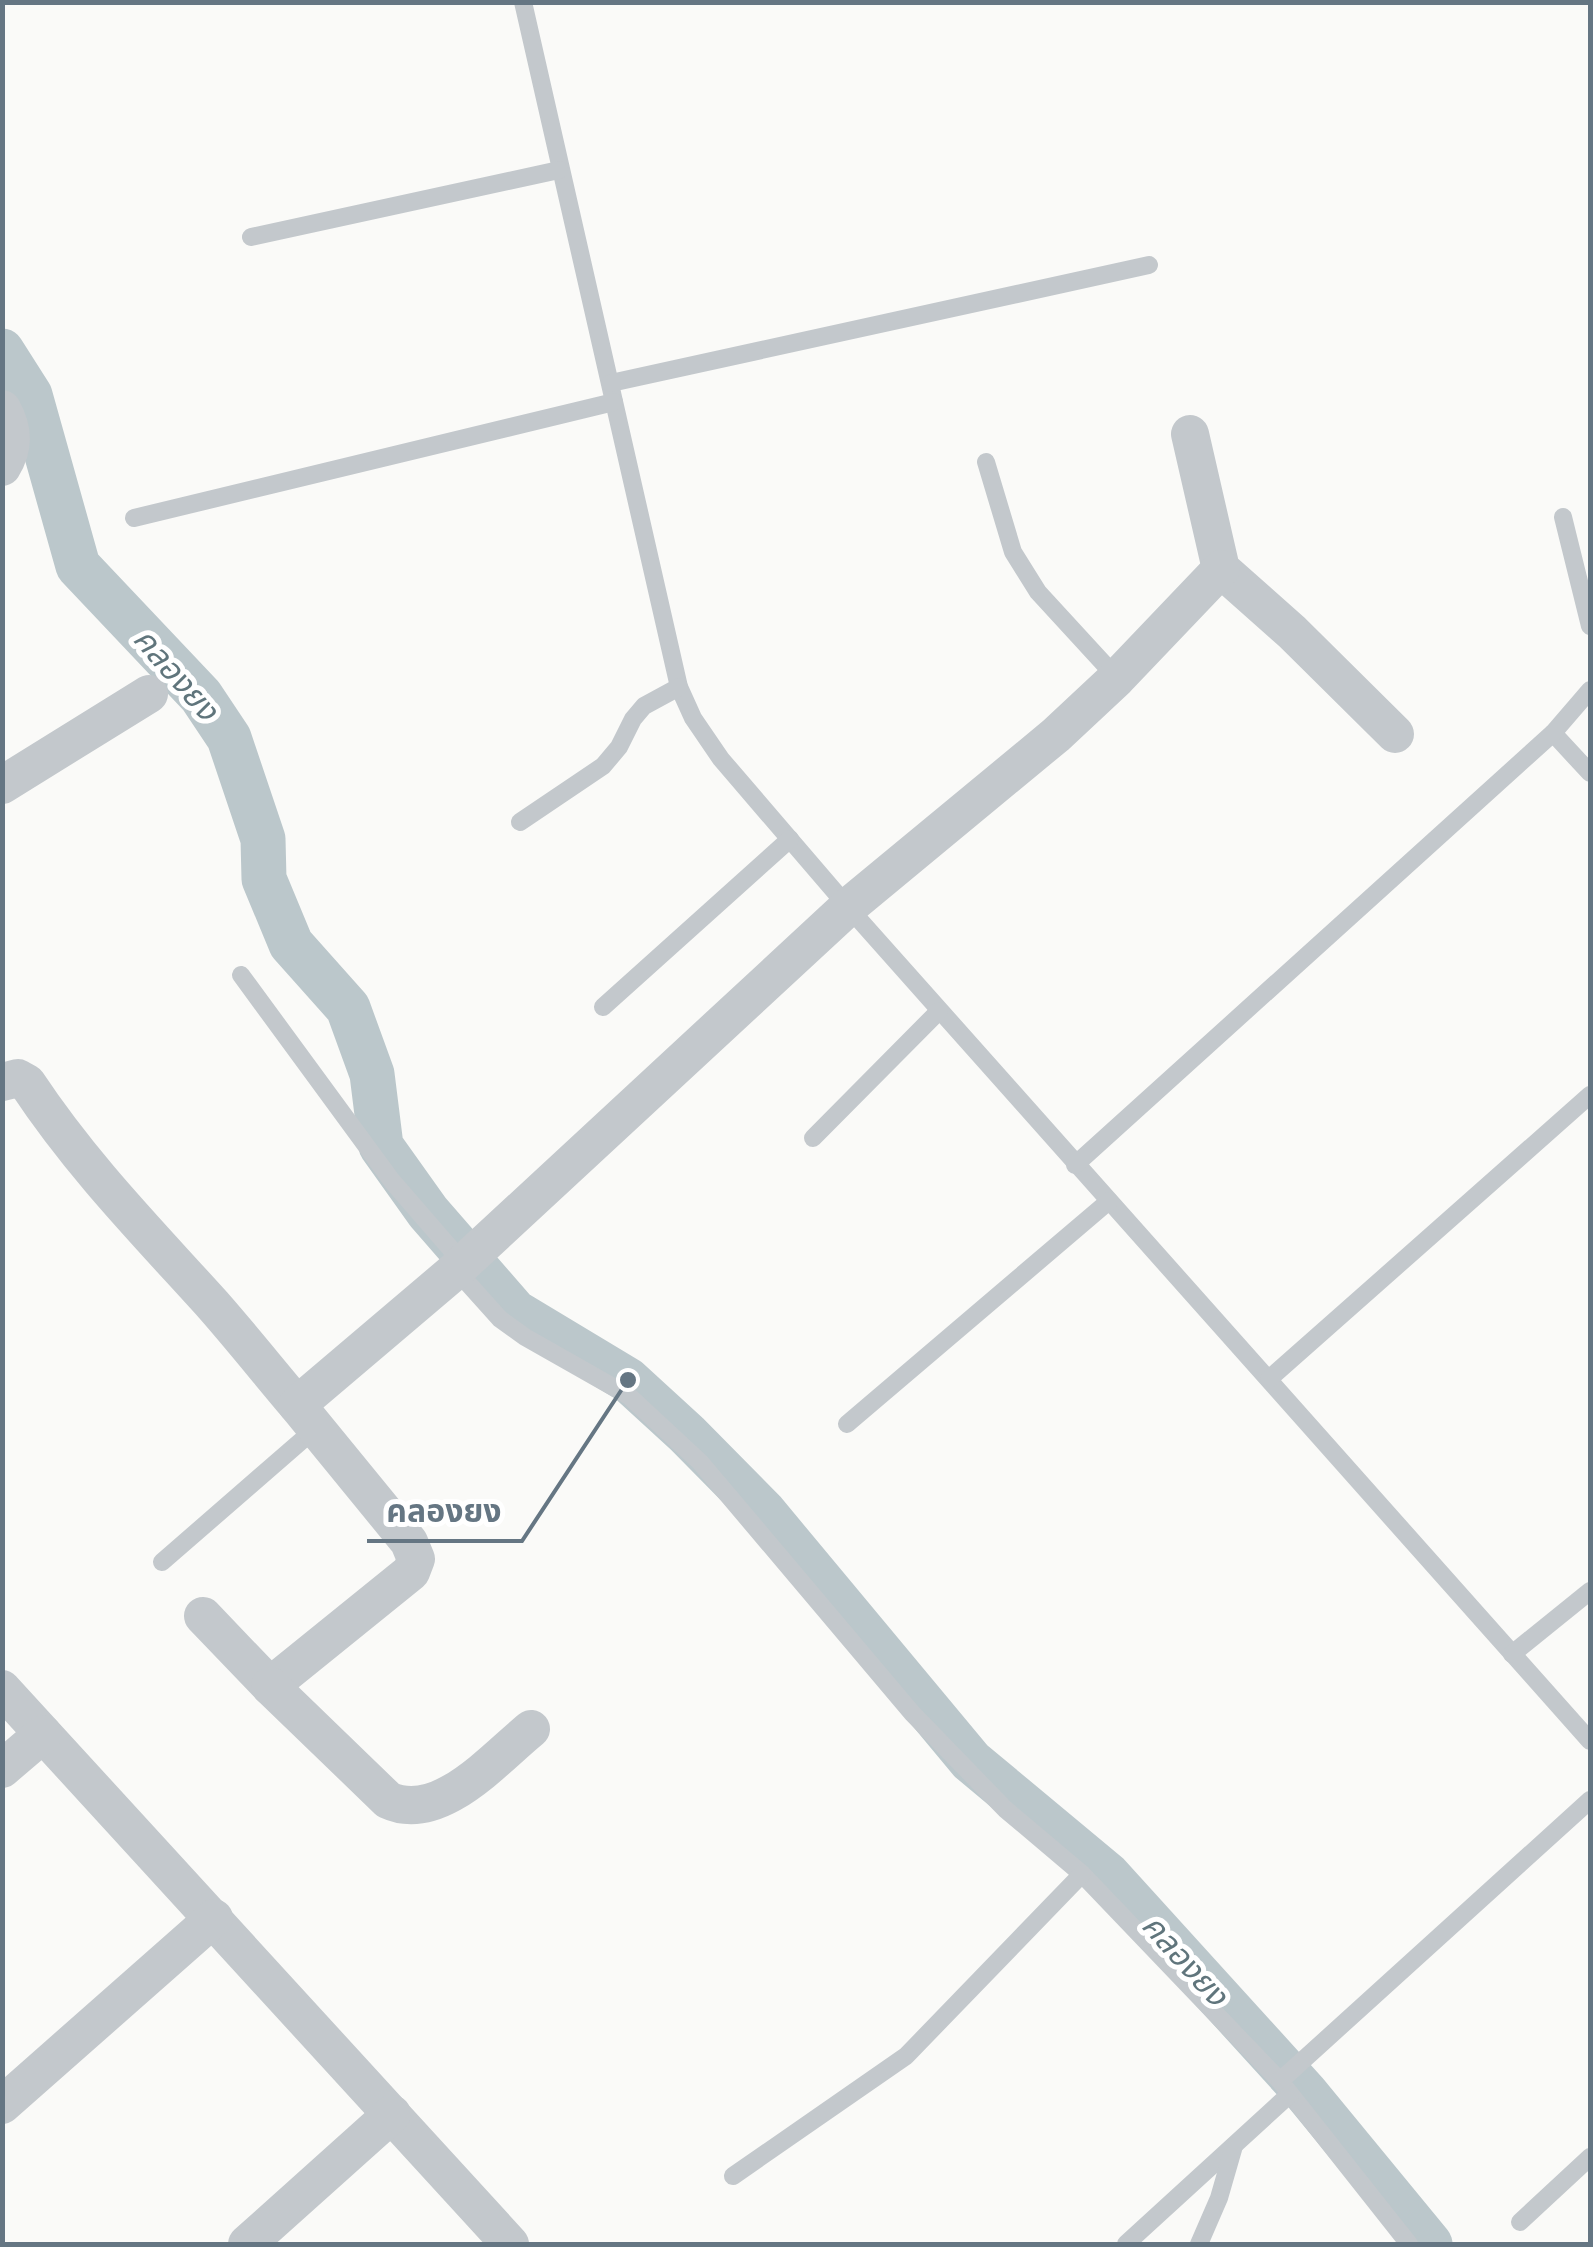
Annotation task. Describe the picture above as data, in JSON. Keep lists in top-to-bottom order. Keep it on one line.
{"water":["คลองยง"],"places":["คลองยง"]}
